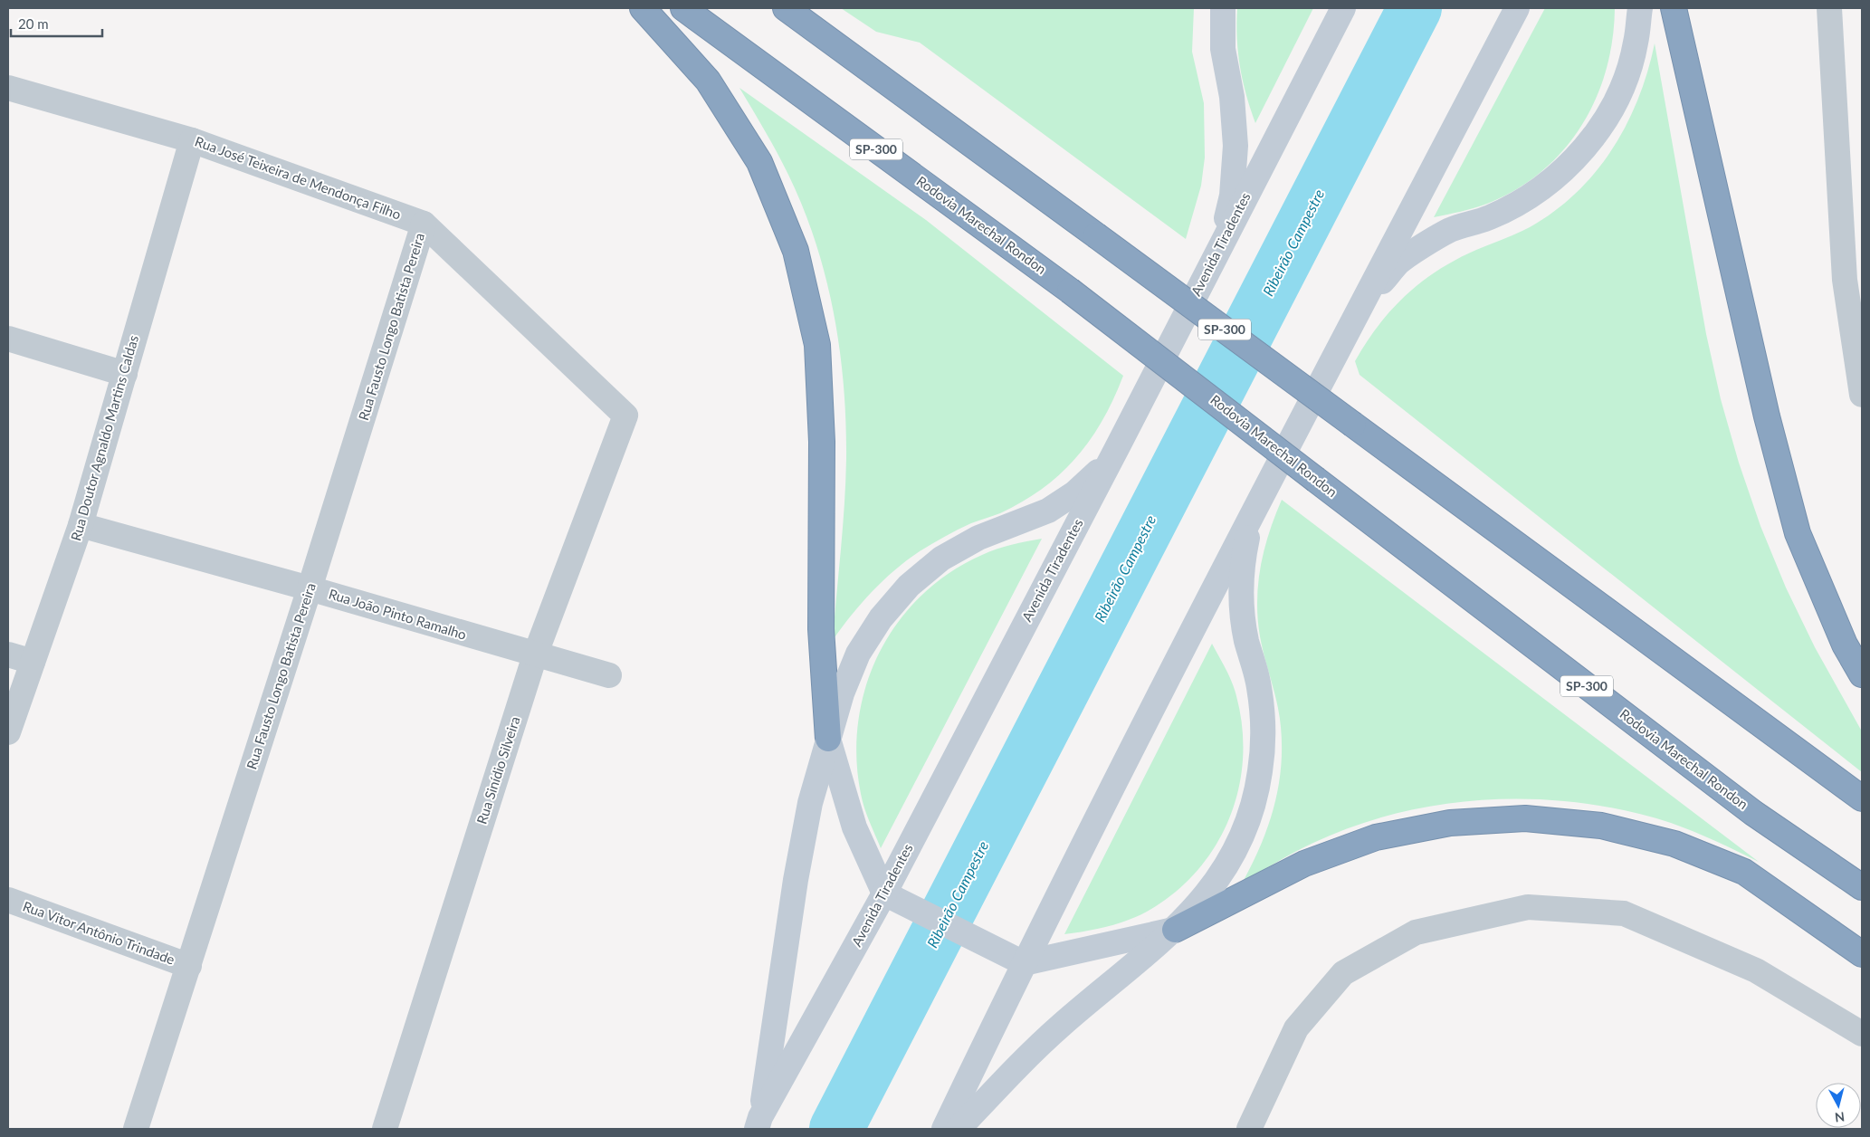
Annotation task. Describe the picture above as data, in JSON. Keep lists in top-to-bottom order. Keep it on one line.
{"streets":{"highway":["SP-300","Rodovia Marechal Rondon"],"main road":["Avenida Tiradentes"],"street":["Rua José Teixeira de Mendonça Filho","Rua Fausto Longo Batista Pereira","Rua Doutor Agnaldo Martins Caldas","Rua João Pinto Ramalho","Rua Sinídio Silveira","Rua Vitor Antônio Trindade"]},"crossings":[["Rua José Teixeira de Mendonça Filho","Rua Fausto Longo Batista Pereira"],["Rua José Teixeira de Mendonça Filho","Rua Doutor Agnaldo Martins Caldas"],["Rua José Teixeira de Mendonça Filho","Rua Sinídio Silveira"],["Rua Fausto Longo Batista Pereira","Rua João Pinto Ramalho"],["Rua Fausto Longo Batista Pereira","Rua Vitor Antônio Trindade"],["Rua Doutor Agnaldo Martins Caldas","Rua João Pinto Ramalho"],["Rua João Pinto Ramalho","Rua Sinídio Silveira"]],"water":["Ribeirão Campestre"],"scale_bar":"20 m","north":"bottom"}
